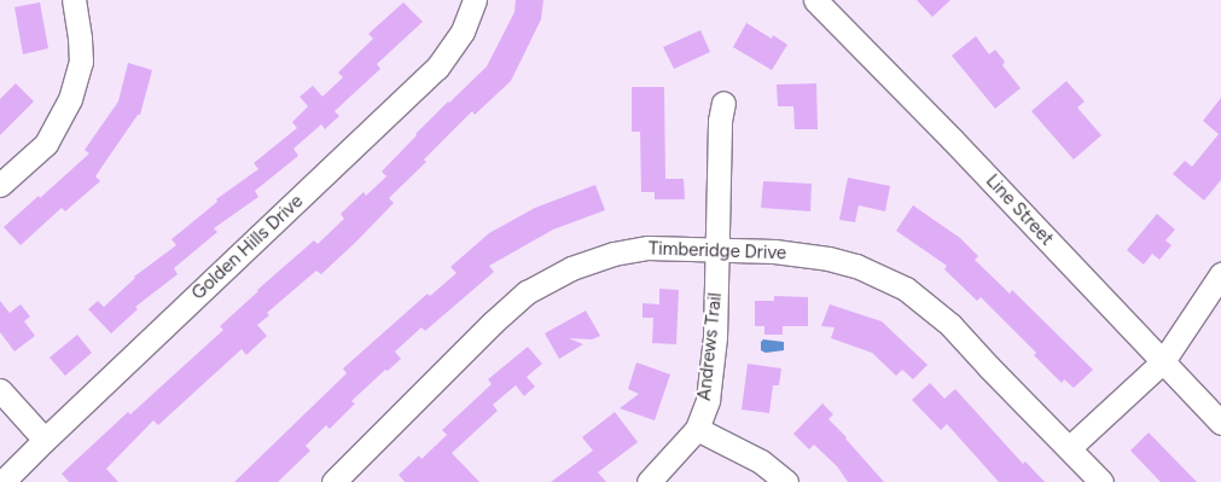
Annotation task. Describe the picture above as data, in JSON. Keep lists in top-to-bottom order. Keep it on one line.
{"streets":{"street":["Line Street","Golden Hills Drive","Timberidge Drive","Andrews Trail"]},"crossings":[["Timberidge Drive","Andrews Trail"]]}
